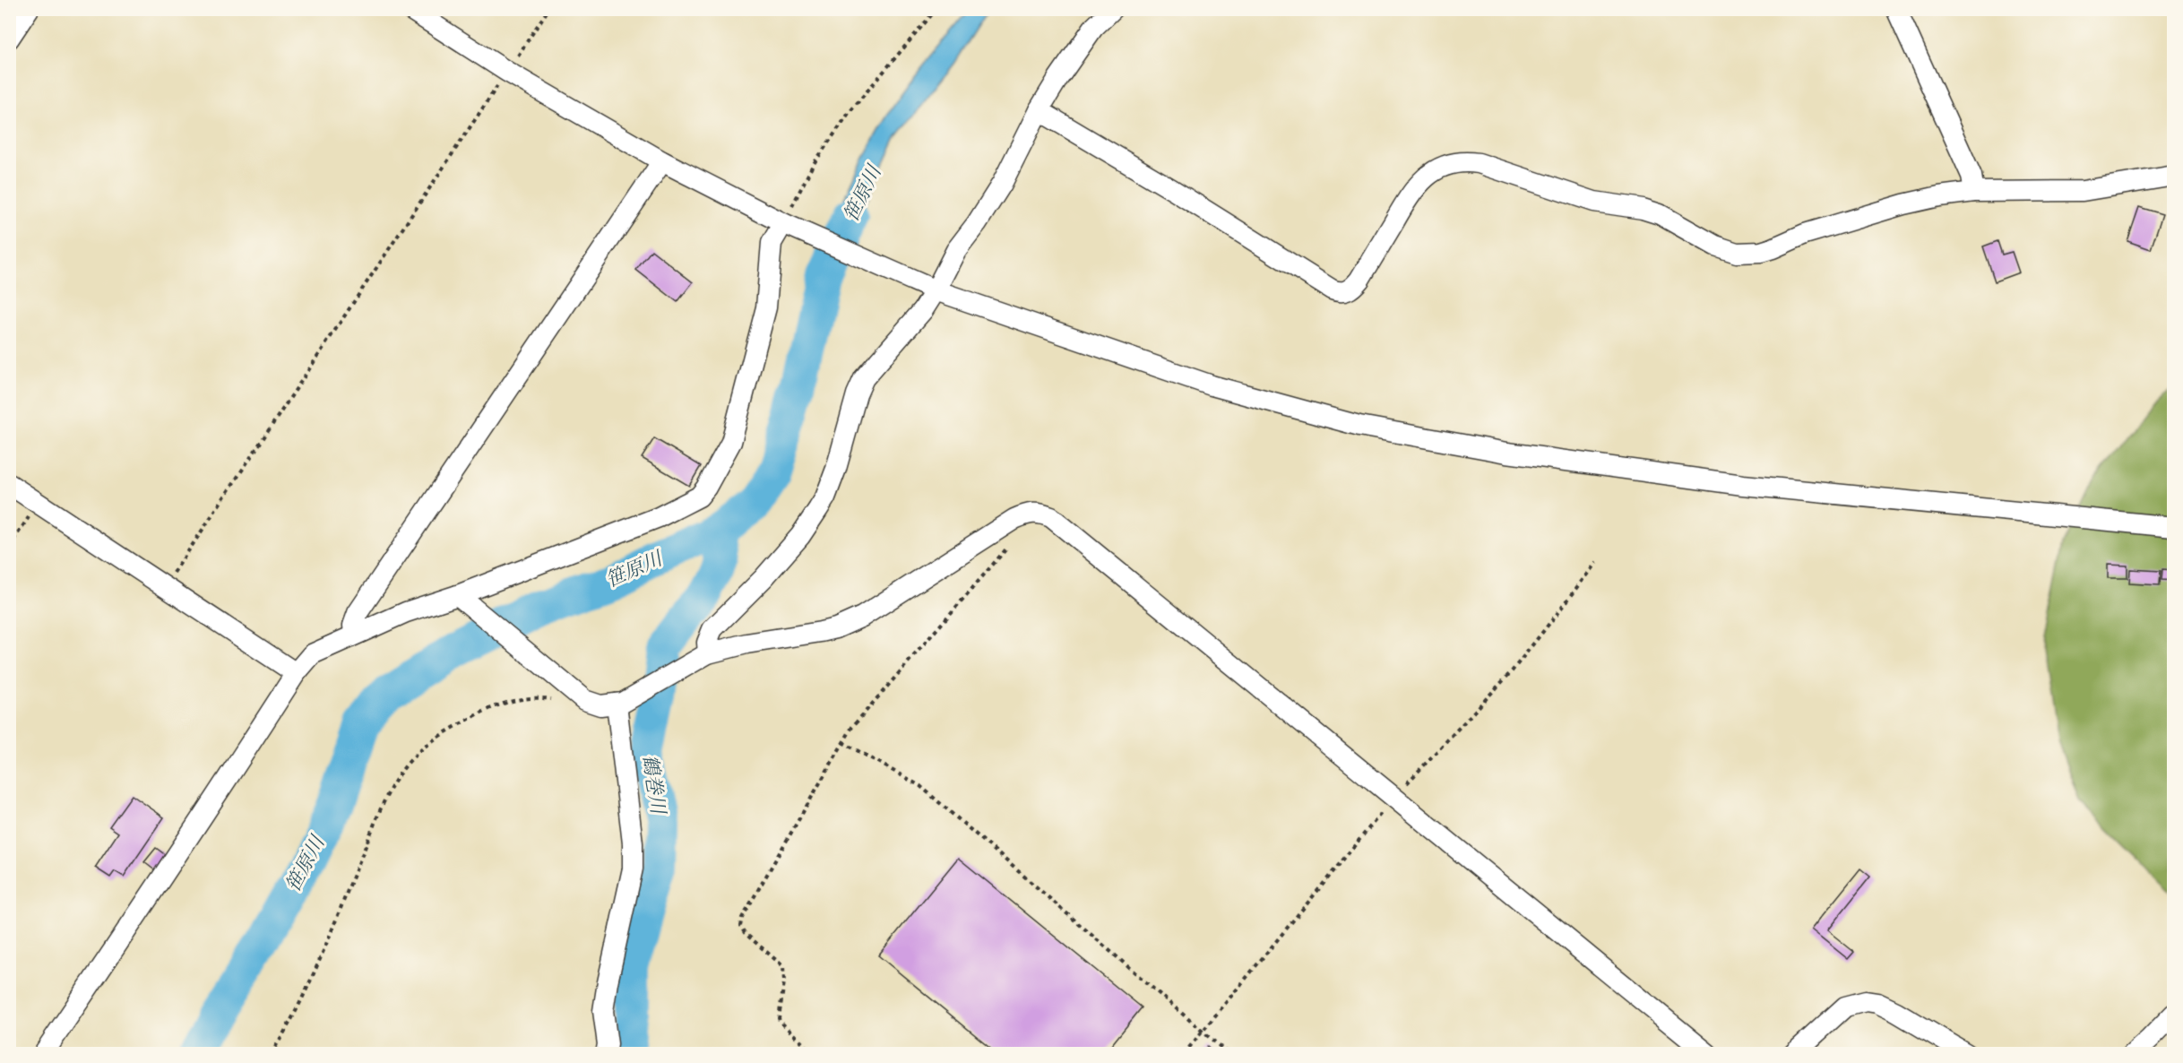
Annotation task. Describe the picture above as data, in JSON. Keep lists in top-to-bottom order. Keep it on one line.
{"water":["笹原川","鶴巻川"]}
